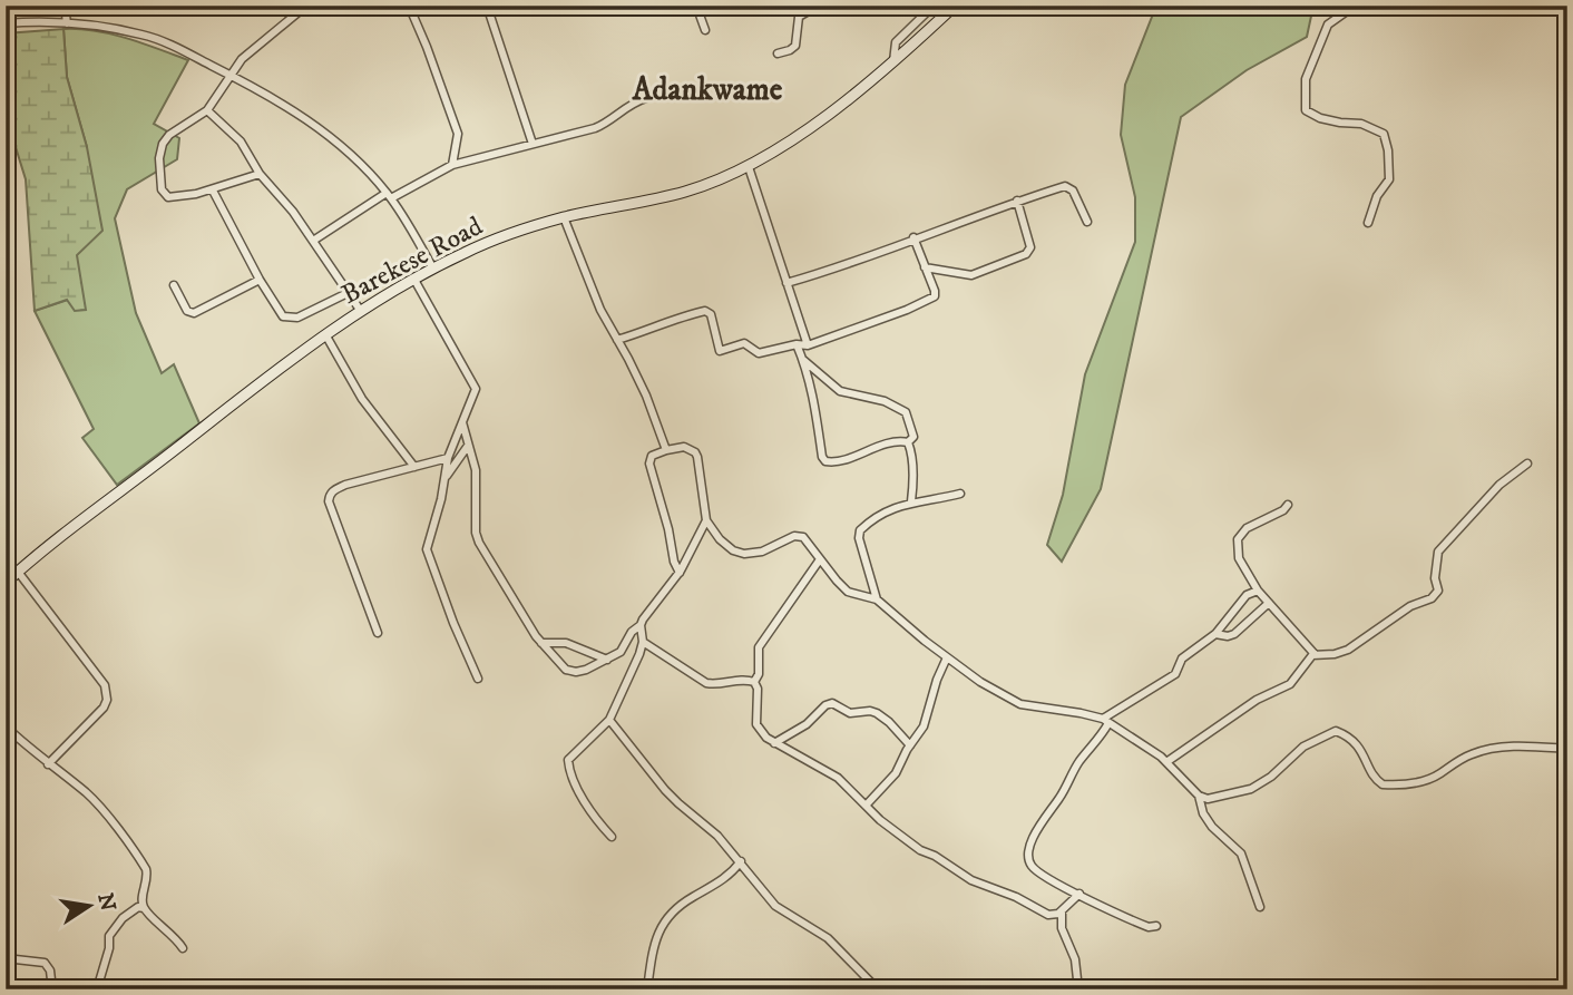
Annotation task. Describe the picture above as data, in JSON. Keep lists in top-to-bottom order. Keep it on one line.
{"streets":{"main road":["Barekese Road"]},"districts":["Adankwame"],"north":"right"}
